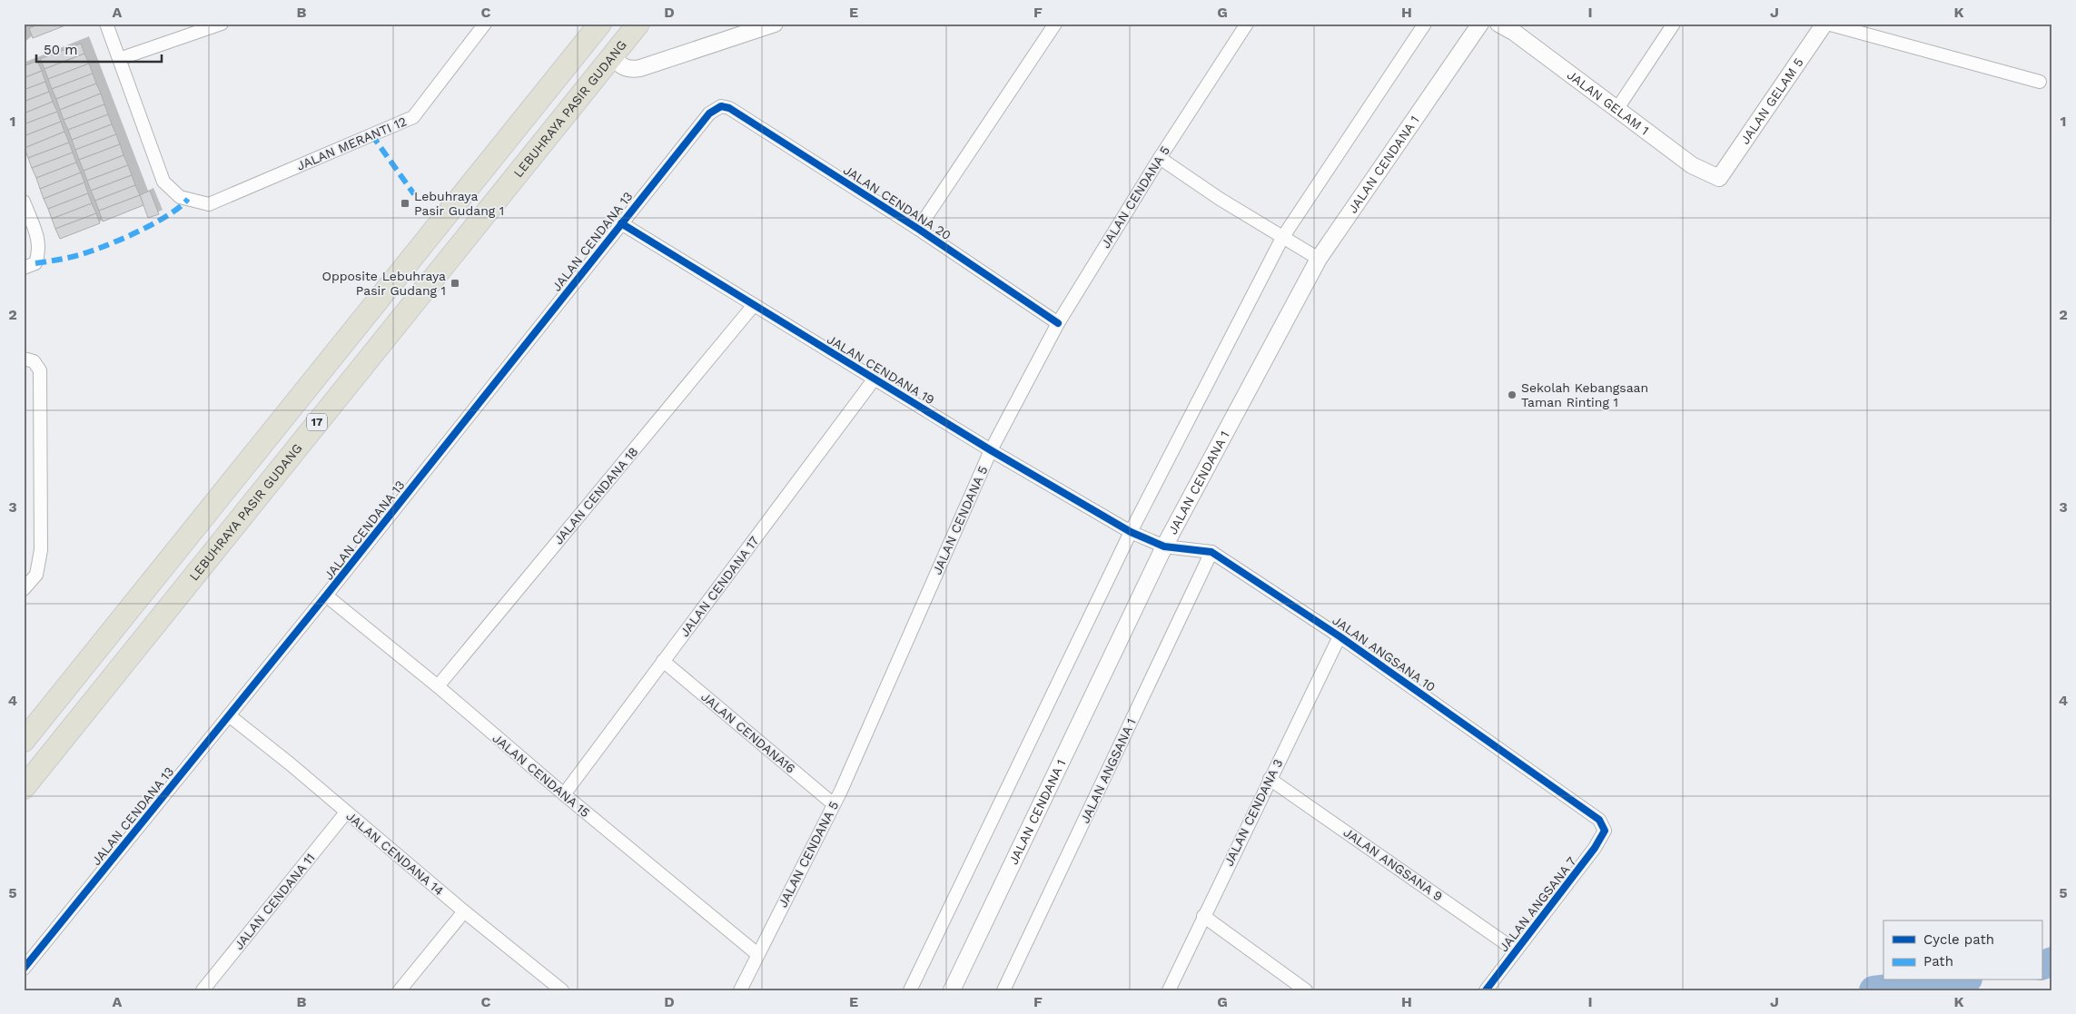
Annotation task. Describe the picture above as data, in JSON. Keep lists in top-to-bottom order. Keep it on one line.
{"streets":{"highway":["LEBUHRAYA PASIR GUDANG","17"],"street":["JALAN GELAM 5","JALAN GELAM 1","JALAN MERANTI 12","JALAN CENDANA 1","JALAN CENDANA 5","JALAN CENDANA 20","JALAN CENDANA 13","JALAN CENDANA 19","JALAN CENDANA 18","JALAN CENDANA 17","JALAN ANGSANA 10","JALAN CENDANA16","JALAN ANGSANA 1","JALAN CENDANA 15","JALAN CENDANA 3","JALAN CENDANA 14","JALAN ANGSANA 9","JALAN CENDANA 11","JALAN ANGSANA 7"]},"crossings":[["JALAN GELAM 5","JALAN GELAM 1"],["JALAN CENDANA 1","JALAN ANGSANA 10"],["JALAN CENDANA 5","JALAN CENDANA 20"],["JALAN CENDANA 5","JALAN CENDANA 19"],["JALAN CENDANA 5","JALAN CENDANA16"],["JALAN CENDANA 5","JALAN CENDANA 15"],["JALAN CENDANA 20","JALAN CENDANA 13"],["JALAN CENDANA 13","JALAN CENDANA 19"],["JALAN CENDANA 13","JALAN CENDANA 15"],["JALAN CENDANA 13","JALAN CENDANA 14"],["JALAN CENDANA 19","JALAN CENDANA 18"],["JALAN CENDANA 19","JALAN CENDANA 17"],["JALAN CENDANA 19","JALAN ANGSANA 10"],["JALAN CENDANA 18","JALAN CENDANA 15"],["JALAN CENDANA 17","JALAN CENDANA16"],["JALAN CENDANA 17","JALAN CENDANA 15"],["JALAN ANGSANA 10","JALAN ANGSANA 1"],["JALAN ANGSANA 10","JALAN CENDANA 3"],["JALAN ANGSANA 10","JALAN ANGSANA 7"],["JALAN CENDANA 3","JALAN ANGSANA 9"],["JALAN CENDANA 14","JALAN CENDANA 11"],["JALAN ANGSANA 9","JALAN ANGSANA 7"]],"places":{"transit":["Lebuhraya Pasir Gudang 1","Opposite Lebuhraya Pasir Gudang 1"],"other":["Sekolah Kebangsaan Taman Rinting 1"]},"legend":["Cycle path","Path"],"scale_bar":"50 m","grid":{"columns":["A","B","C","D","E","F","G","H","I","J","K"],"rows":["1","2","3","4","5"]}}
